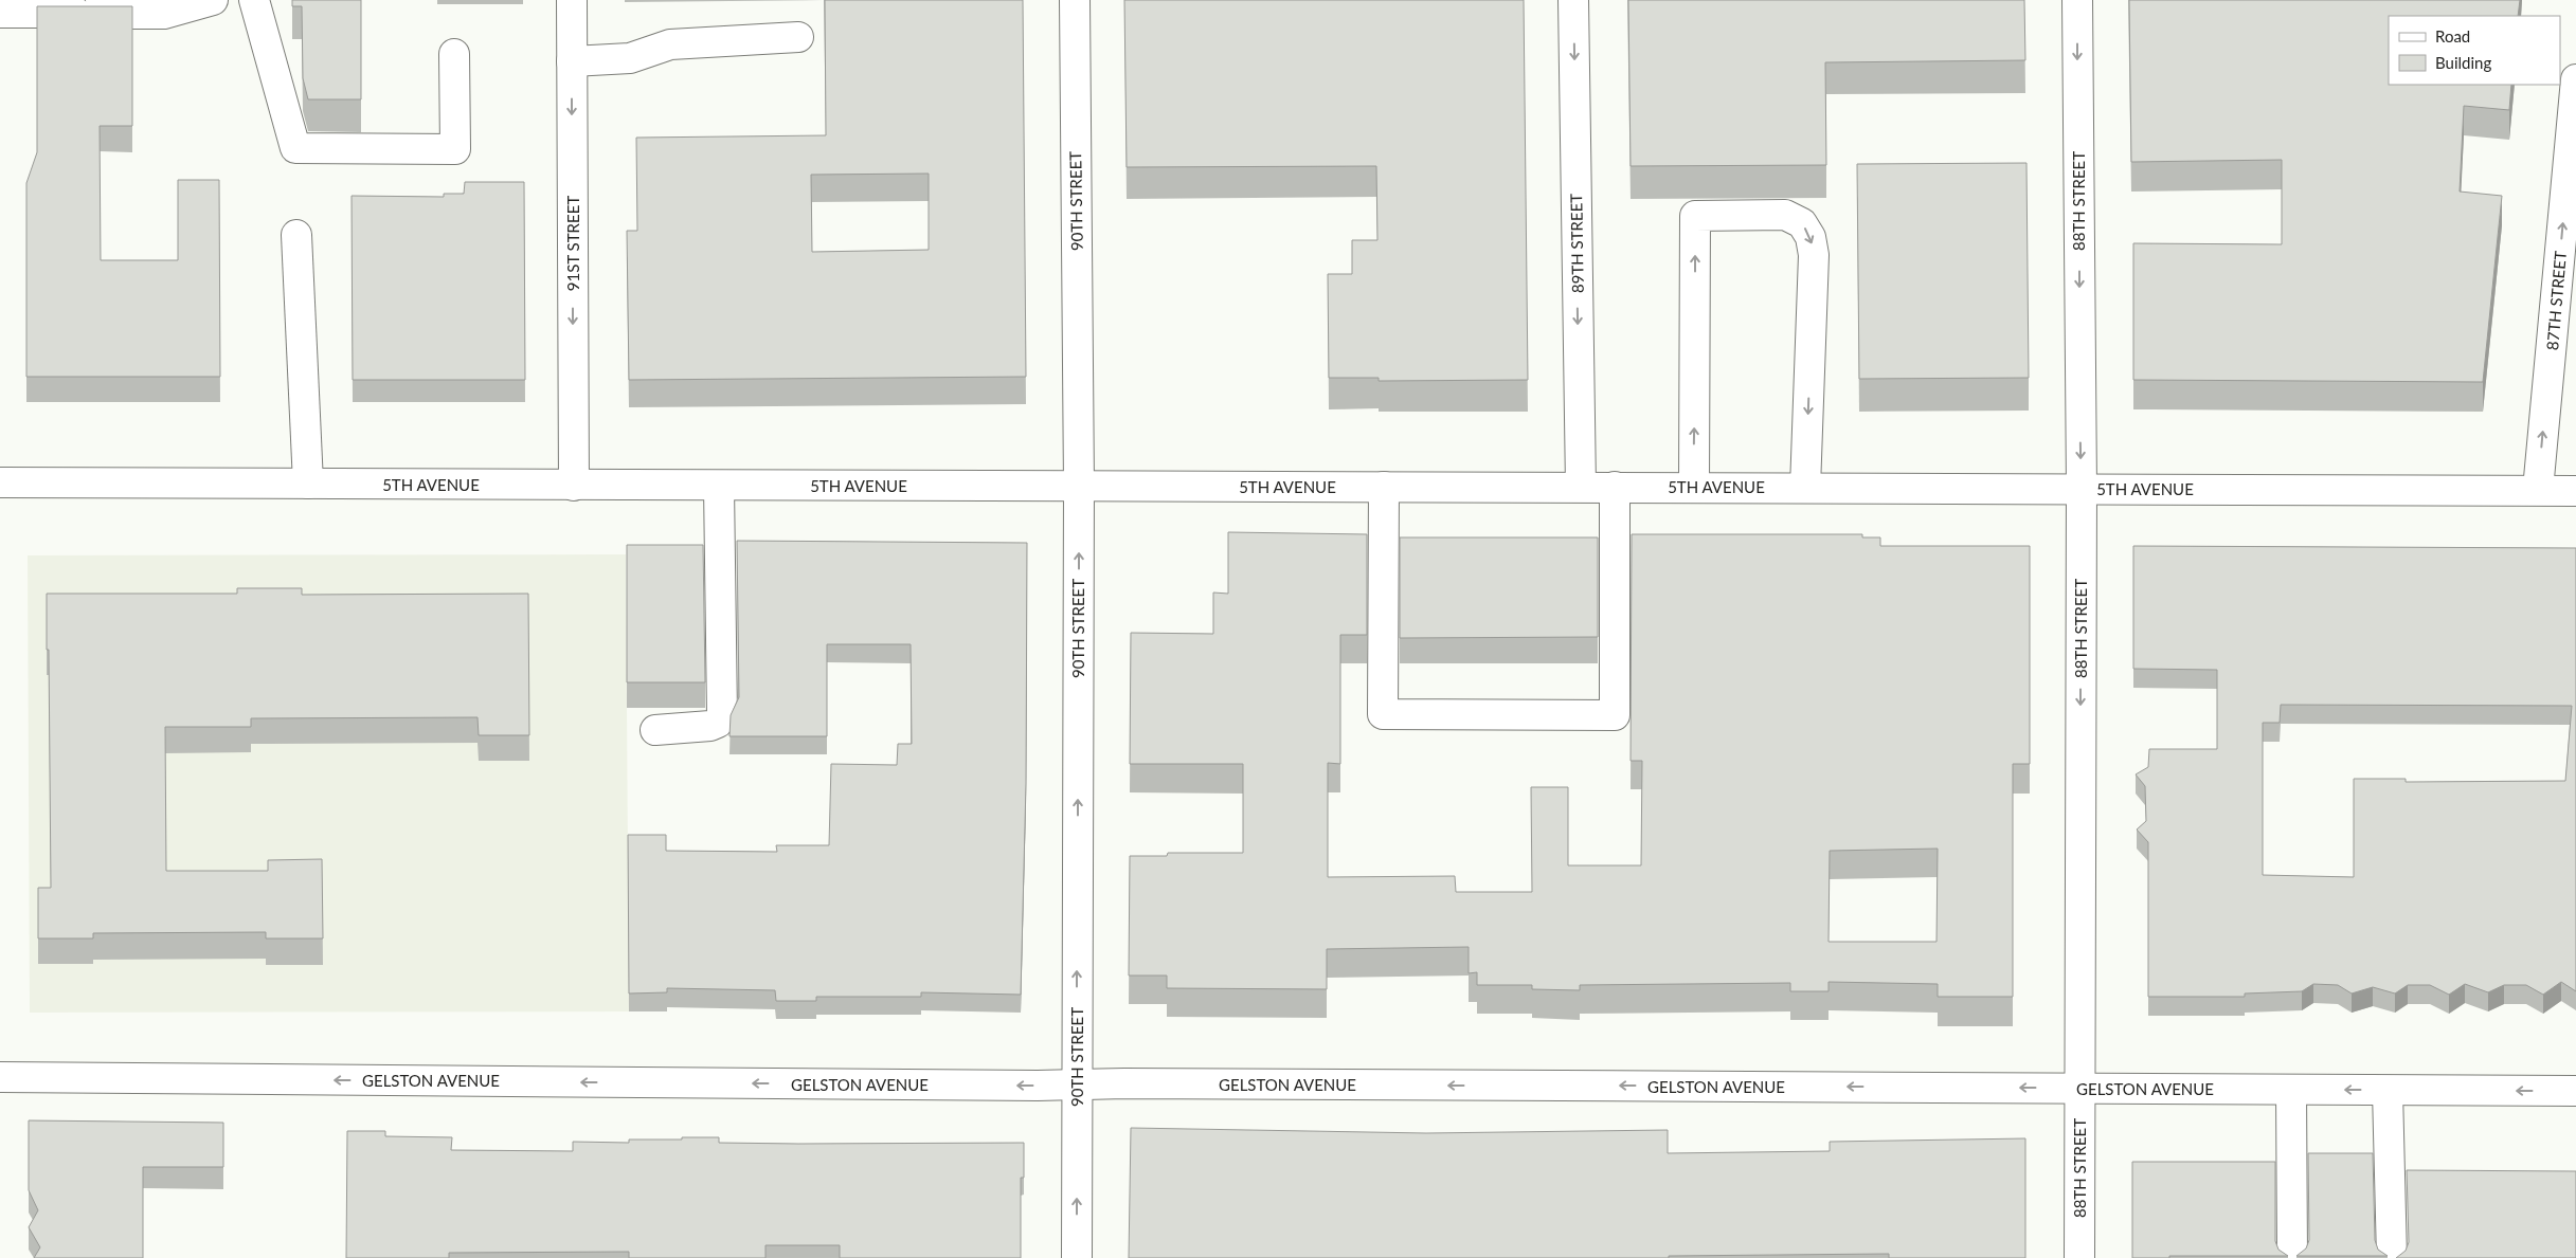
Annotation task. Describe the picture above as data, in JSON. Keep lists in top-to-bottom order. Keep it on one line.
{"streets":{"street":["90TH STREET","88TH STREET","91ST STREET","89TH STREET","87TH STREET","5TH AVENUE","GELSTON AVENUE"]},"crossings":[["90TH STREET","5TH AVENUE"],["90TH STREET","GELSTON AVENUE"],["88TH STREET","5TH AVENUE"],["88TH STREET","GELSTON AVENUE"],["91ST STREET","5TH AVENUE"],["89TH STREET","5TH AVENUE"],["87TH STREET","5TH AVENUE"]],"one_way":["90TH STREET","88TH STREET","91ST STREET","89TH STREET","87TH STREET","GELSTON AVENUE"],"legend":["Road","Building"]}
